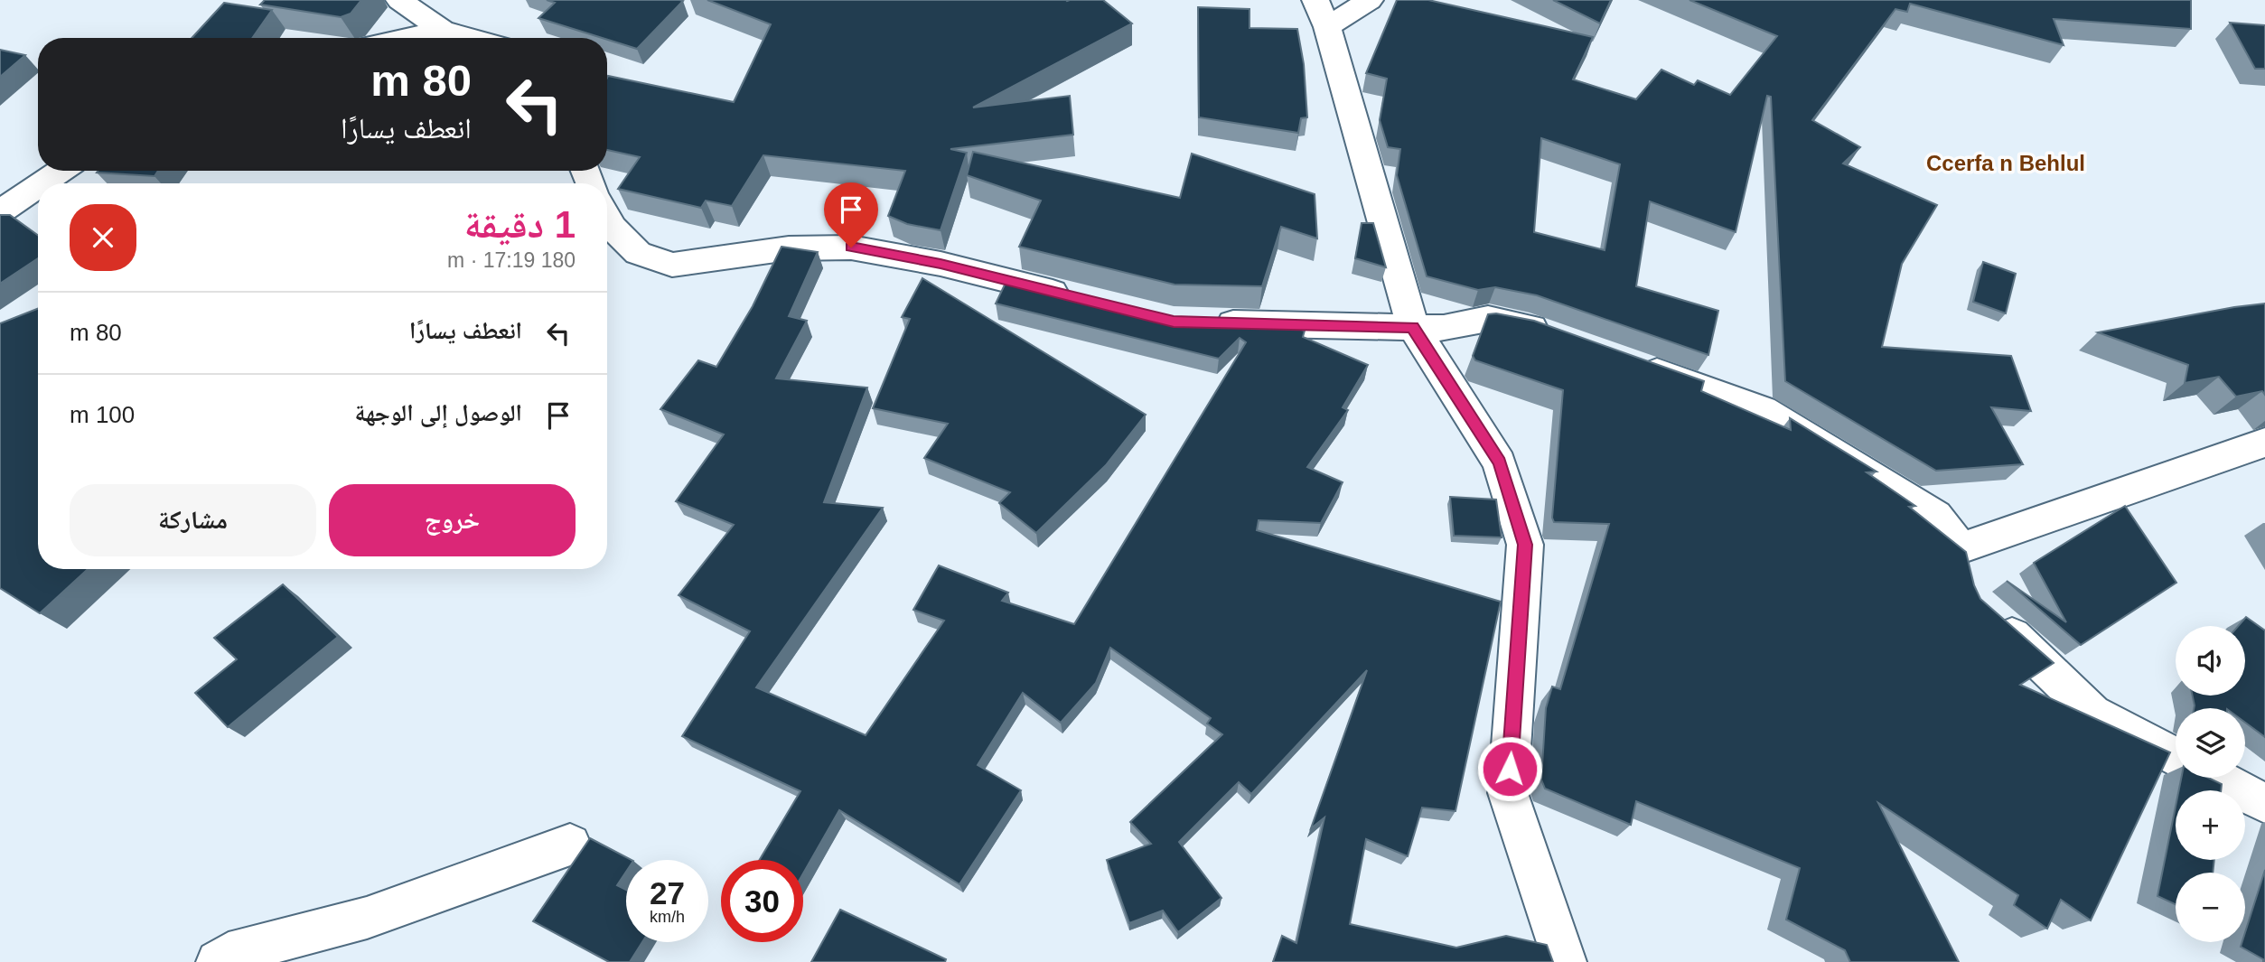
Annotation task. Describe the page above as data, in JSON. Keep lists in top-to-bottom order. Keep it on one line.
{"districts":["Ccerfa n Behlul"],"page":{"turn":["80 m","انعطف يسارًا"],"heading":["1 دقيقة","180 m · 17:19"],"list":[{"name":"انعطف يسارًا","value":"80 m"},{"name":"الوصول إلى الوجهة","value":"100 m"}],"buttons":["خروج","مشاركة"],"map_buttons":["+","−"],"speed":"27 km/h","limit":"30"}}
